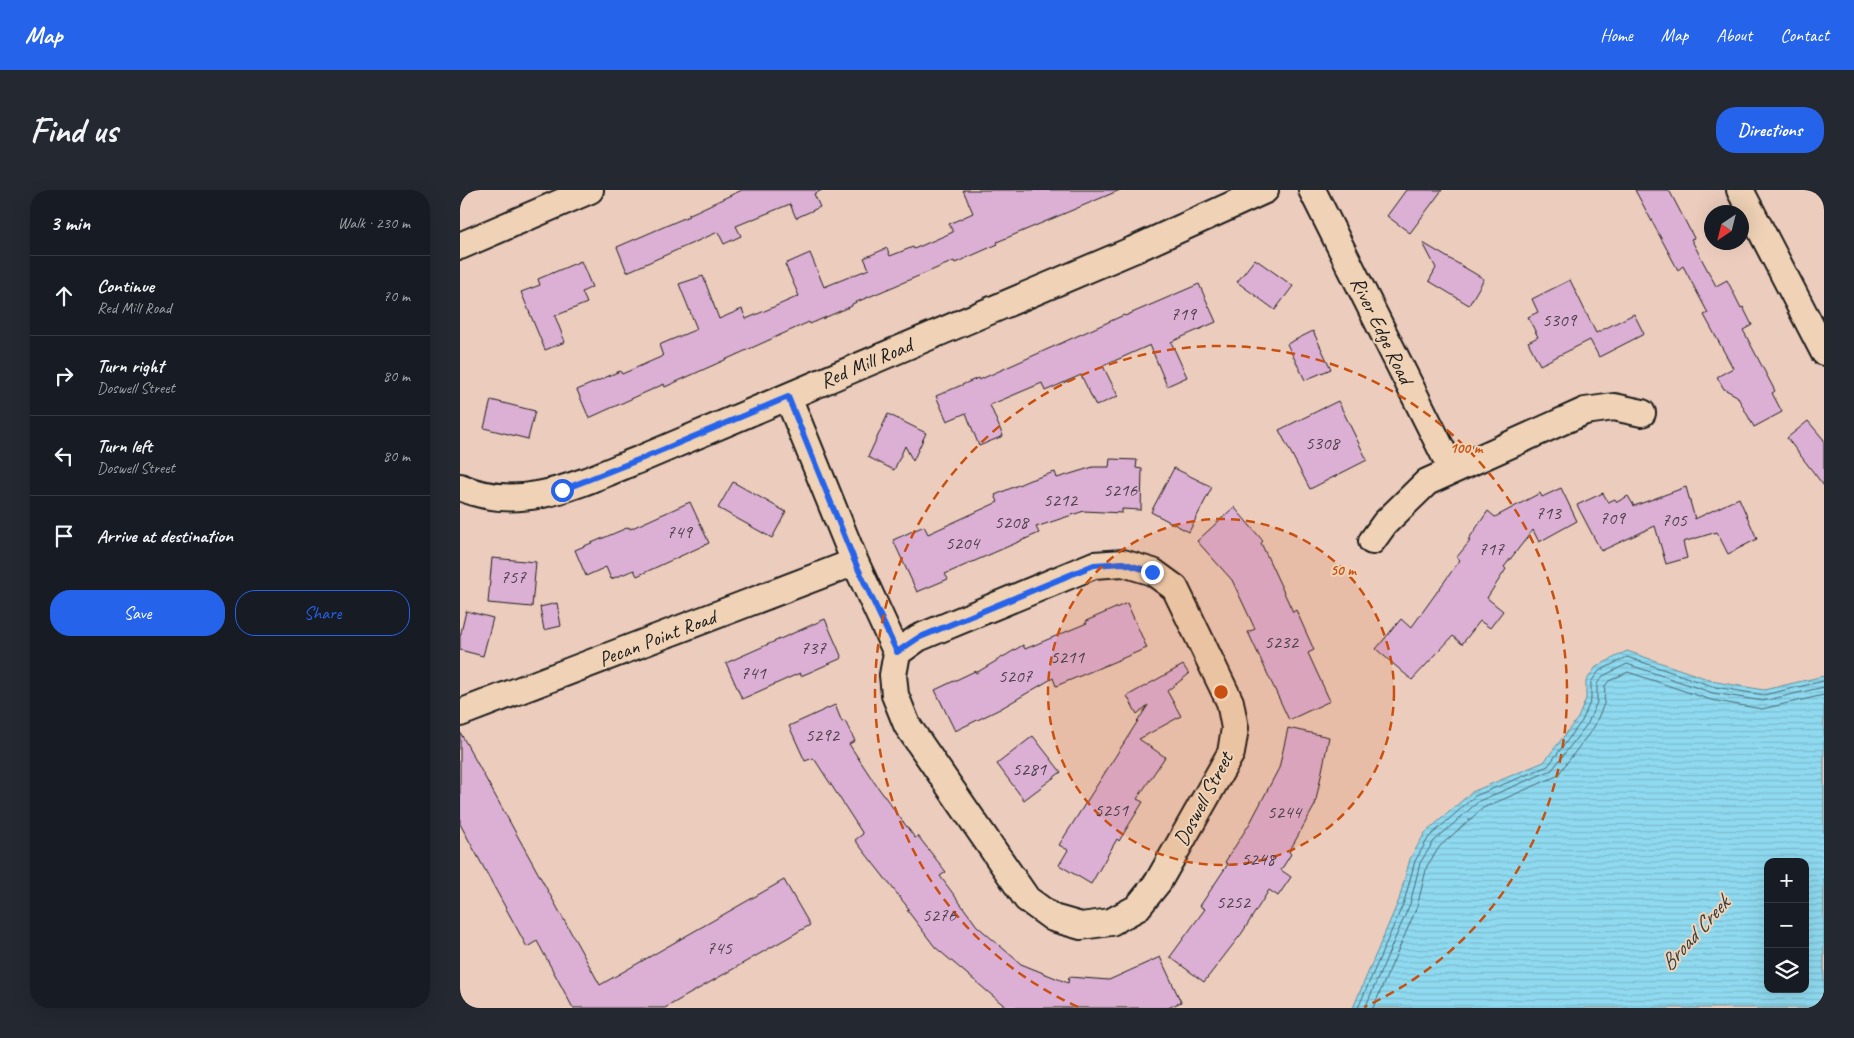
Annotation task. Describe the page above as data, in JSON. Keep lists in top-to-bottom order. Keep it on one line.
{"streets":{"street":["River Edge Road","Red Mill Road","Pecan Point Road","Doswell Street"]},"water":["Broad Creek"],"house_numbers":["719","5309","5308","5216","5212","713","709","705","5208","749","5204","717","757","5232","737","5211","741","5207","5292","5281","5251","5244","5248","5252","5276","745"],"north":"bottom left","page":{"header":"Map","nav":["Home","Map","About","Contact"],"buttons":["Directions",["Save","Share"]],"title":"Find us","heading":["3 min","Walk · 230 m"],"list":[["Continue","Red Mill Road","70 m"],["Turn right","Doswell Street","80 m"],["Turn left","Doswell Street","80 m"],"Arrive at destination"],"map_buttons":["+","−"]},"rings":["100 m","50 m"]}
